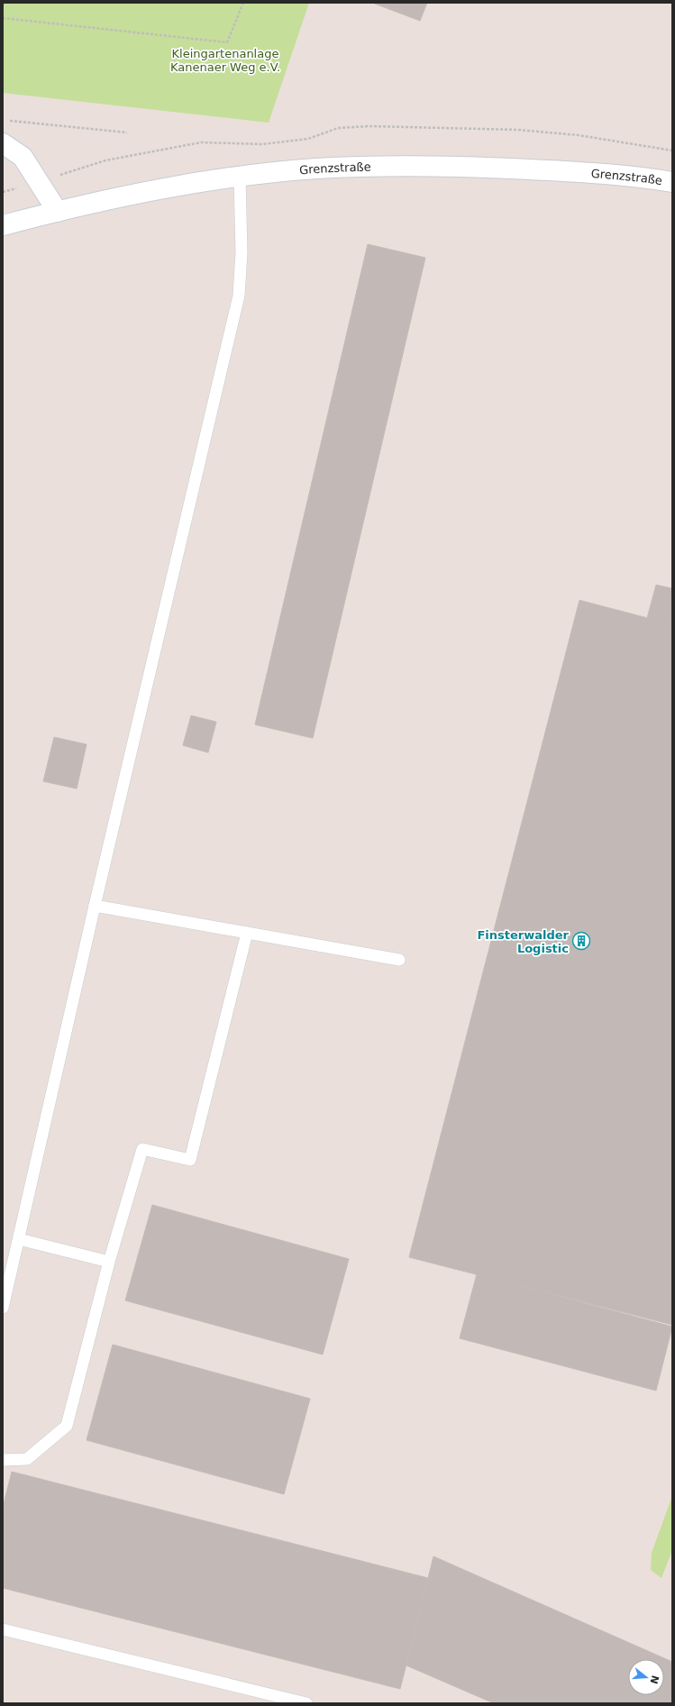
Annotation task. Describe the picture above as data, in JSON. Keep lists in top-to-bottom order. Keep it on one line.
{"streets":{"street":["Grenzstraße"]},"parks":["Kleingartenanlage Kanenaer Weg e.V."],"places":{"building":["Finsterwalder Logistic"]},"north":"right"}
